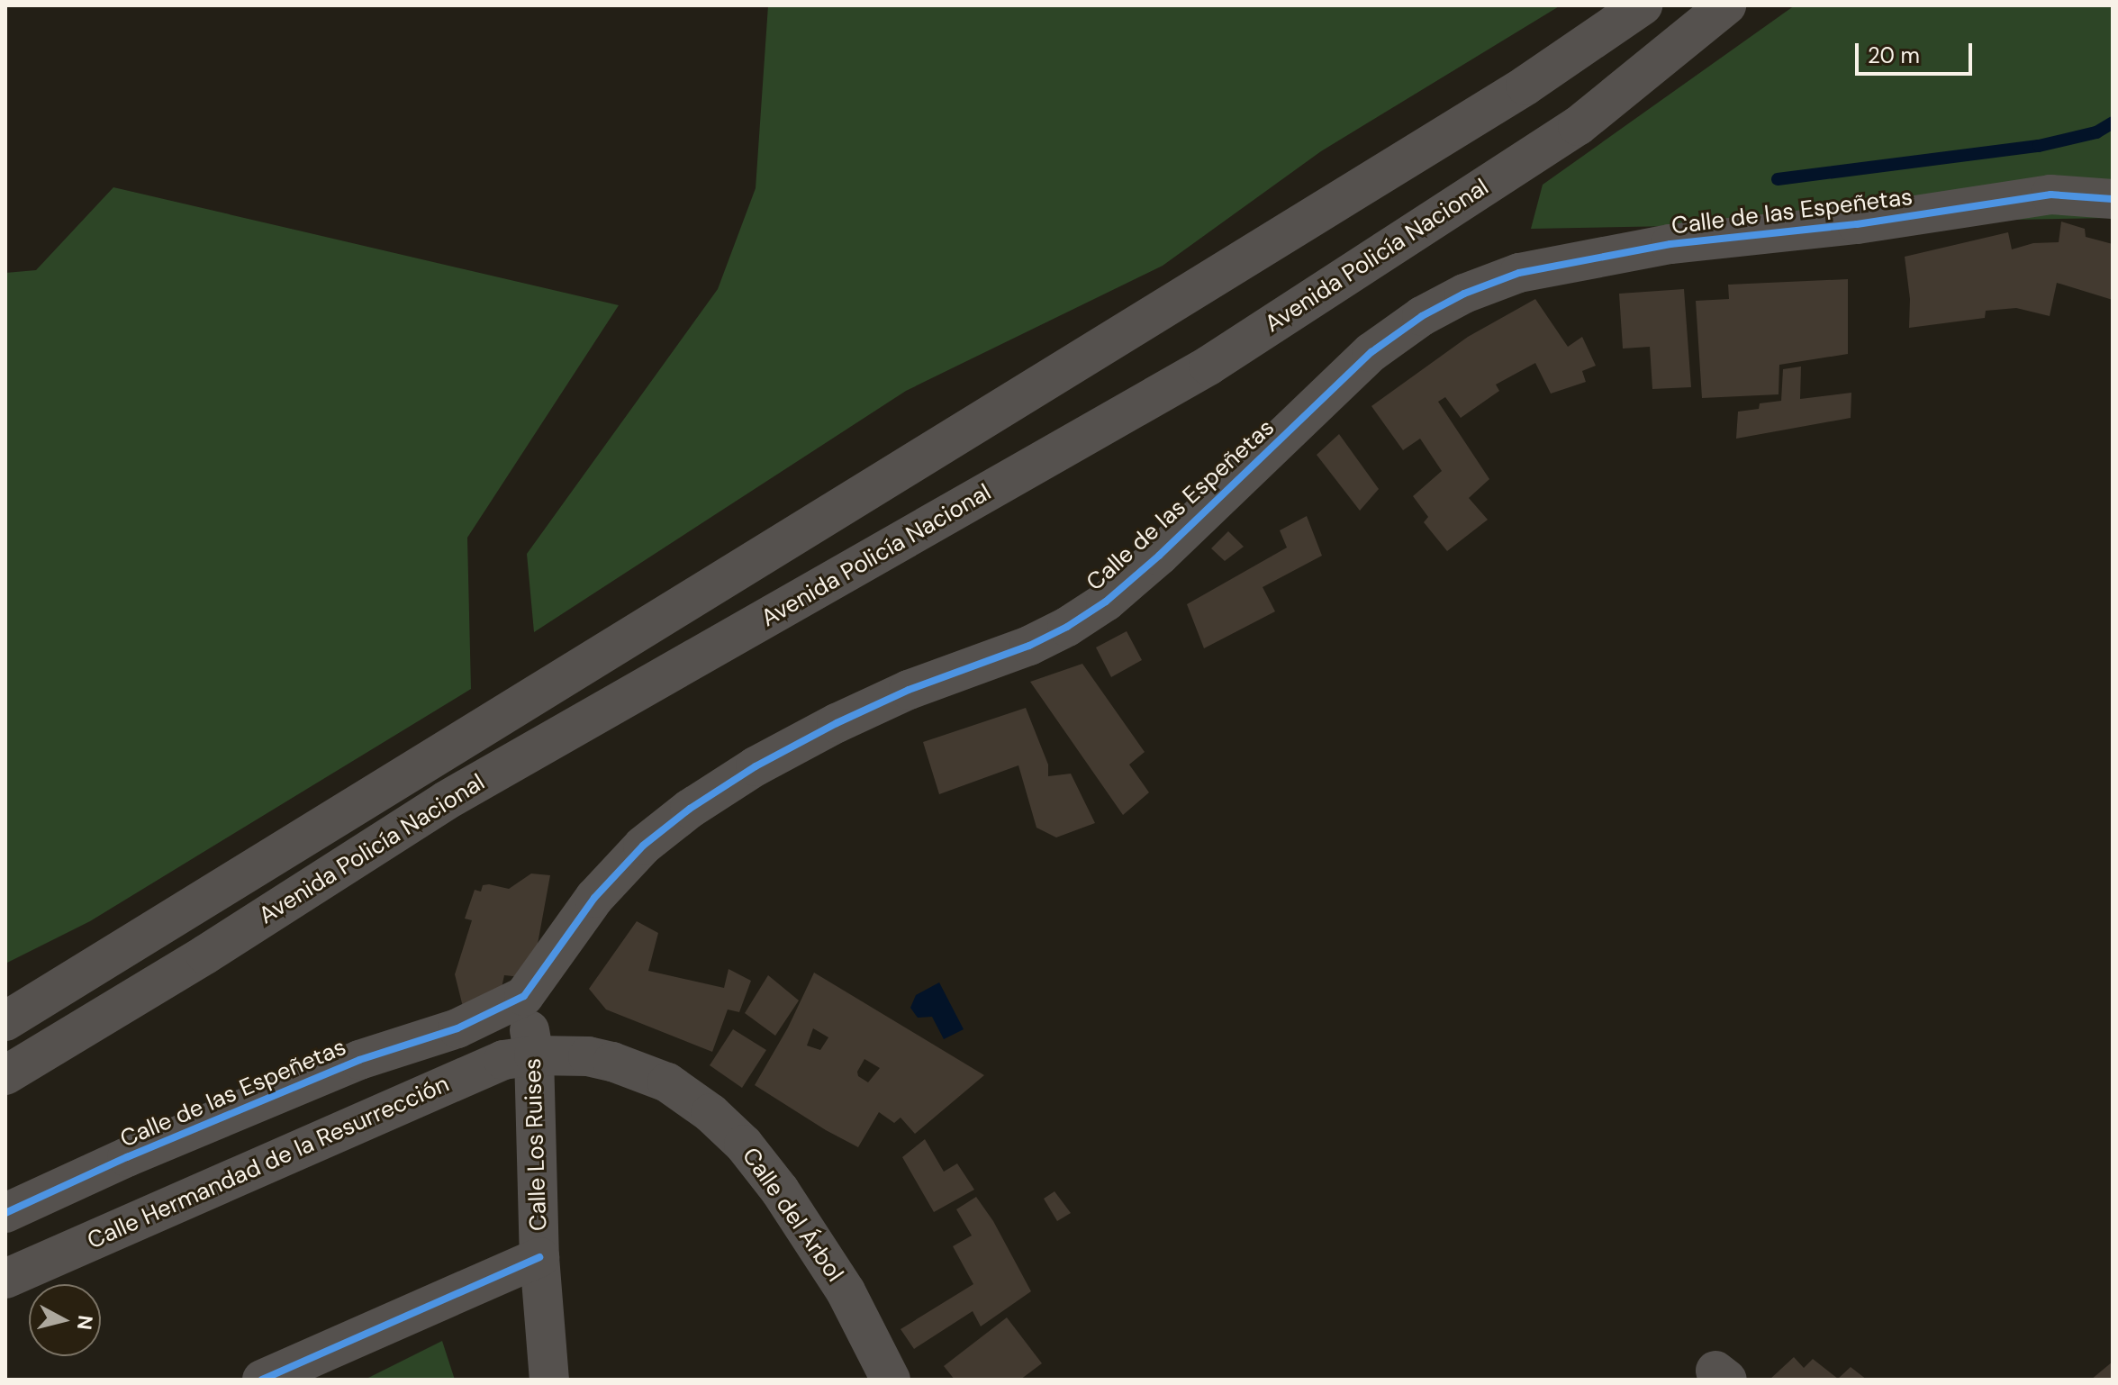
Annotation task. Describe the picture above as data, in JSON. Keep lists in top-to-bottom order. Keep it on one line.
{"streets":{"street":["Calle de las Espeñetas","Avenida Policía Nacional","Calle Los Ruises","Calle Hermandad de la Resurrección","Calle del Árbol"]},"crossings":[["Calle de las Espeñetas","Calle Los Ruises"],["Calle Los Ruises","Calle Hermandad de la Resurrección"],["Calle Los Ruises","Calle del Árbol"],["Calle Hermandad de la Resurrección","Calle del Árbol"]],"scale_bar":"20 m","north":"right"}
